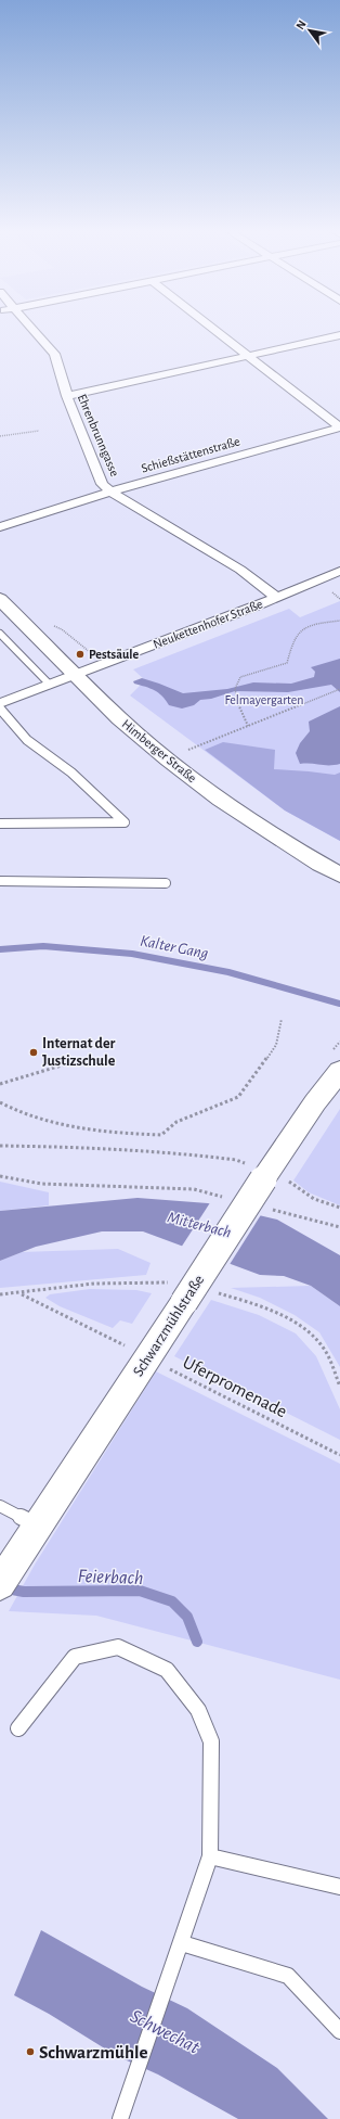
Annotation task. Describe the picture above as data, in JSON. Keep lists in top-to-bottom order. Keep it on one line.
{"streets":{"main road":["Himberger Straße","Schwarzmühlstraße"],"street":["Ehrenbrunngasse","Schießstättenstraße","Neukettenhofer Straße"],"path":["Uferpromenade"]},"crossings":[["Ehrenbrunngasse","Schießstättenstraße"],["Ehrenbrunngasse","Neukettenhofer Straße"],["Neukettenhofer Straße","Himberger Straße"],["Schwarzmühlstraße","Uferpromenade"]],"water":["Kalter Gang","Mitterbach","Feierbach","Schwechat"],"parks":["Felmayergarten"],"places":["Pestsäule","Internat der Justizschule","Schwarzmühle"],"north":"top left"}
